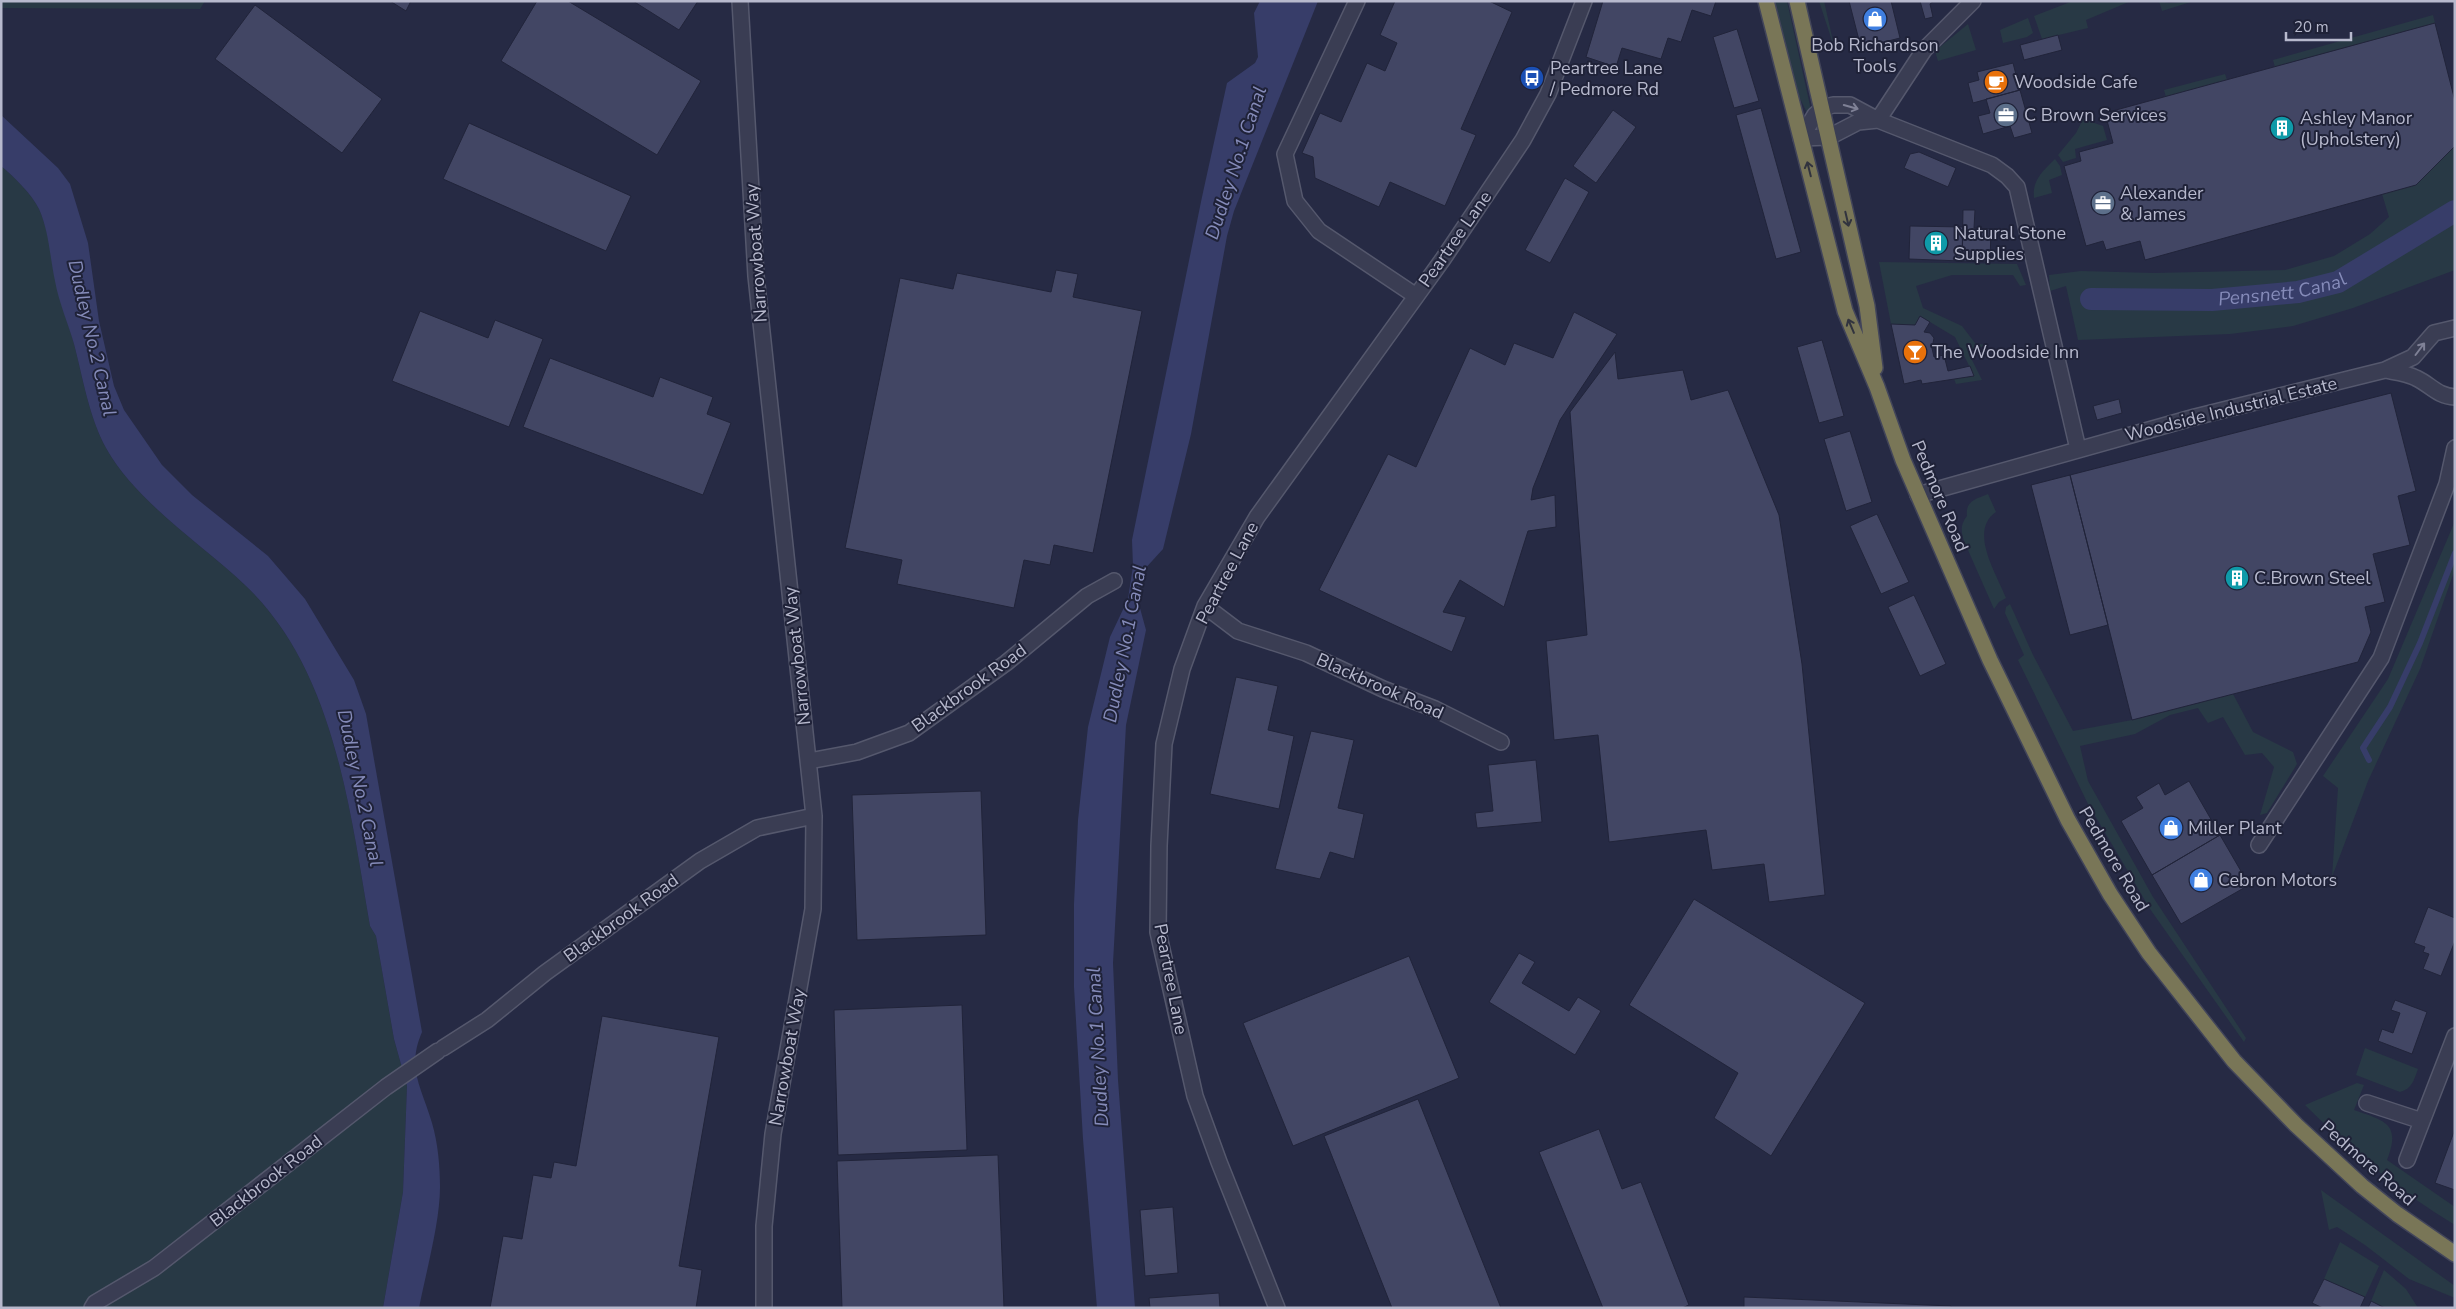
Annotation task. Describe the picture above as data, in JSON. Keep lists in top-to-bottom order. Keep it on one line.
{"streets":{"highway":["Pedmore Road"],"street":["Peartree Lane","Narrowboat Way","Woodside Industrial Estate","Blackbrook Road"]},"crossings":[["Peartree Lane","Blackbrook Road"],["Narrowboat Way","Blackbrook Road"],["Woodside Industrial Estate","Pedmore Road"]],"water":["Dudley No.1 Canal","Pensnett Canal","Dudley No.2 Canal"],"places":{"shop":["Bob Richardson Tools","Miller Plant","Cebron Motors"],"bus stop":["Peartree Lane / Pedmore Rd"],"cafe":["Woodside Cafe"],"office":["C Brown Services","Alexander & James"],"building":["Ashley Manor (Upholstery)","Natural Stone Supplies","C.Brown Steel"],"bar":["The Woodside Inn"]},"scale_bar":"20 m"}
